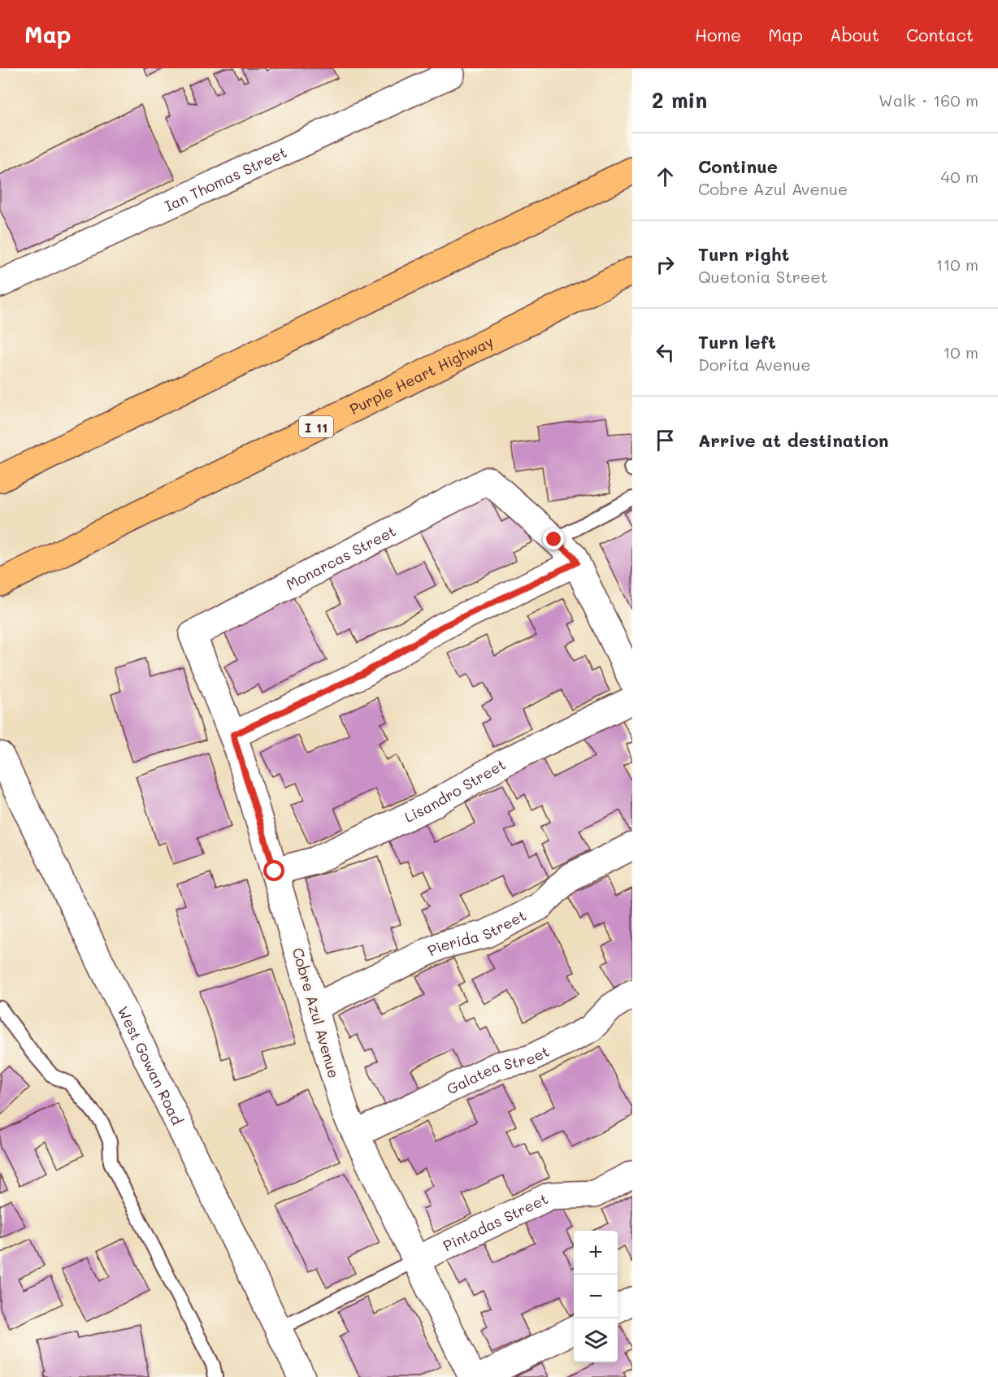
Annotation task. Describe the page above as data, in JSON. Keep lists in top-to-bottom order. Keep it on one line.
{"streets":{"highway":["Purple Heart Highway","I 11"],"street":["Ian Thomas Street","Monarcas Street","Lisandro Street","Pierida Street","Cobre Azul Avenue","West Gowan Road","Galatea Street","Pintadas Street"]},"crossings":[["Monarcas Street","Cobre Azul Avenue"],["Lisandro Street","Cobre Azul Avenue"],["Pierida Street","Cobre Azul Avenue"],["Cobre Azul Avenue","Galatea Street"],["Cobre Azul Avenue","Pintadas Street"]],"page":{"header":"Map","nav":["Home","Map","About","Contact"],"heading":["2 min","Walk · 160 m"],"list":[["Continue","Cobre Azul Avenue","40 m"],["Turn right","Quetonia Street","110 m"],["Turn left","Dorita Avenue","10 m"],"Arrive at destination"],"map_buttons":["+","−"]}}
